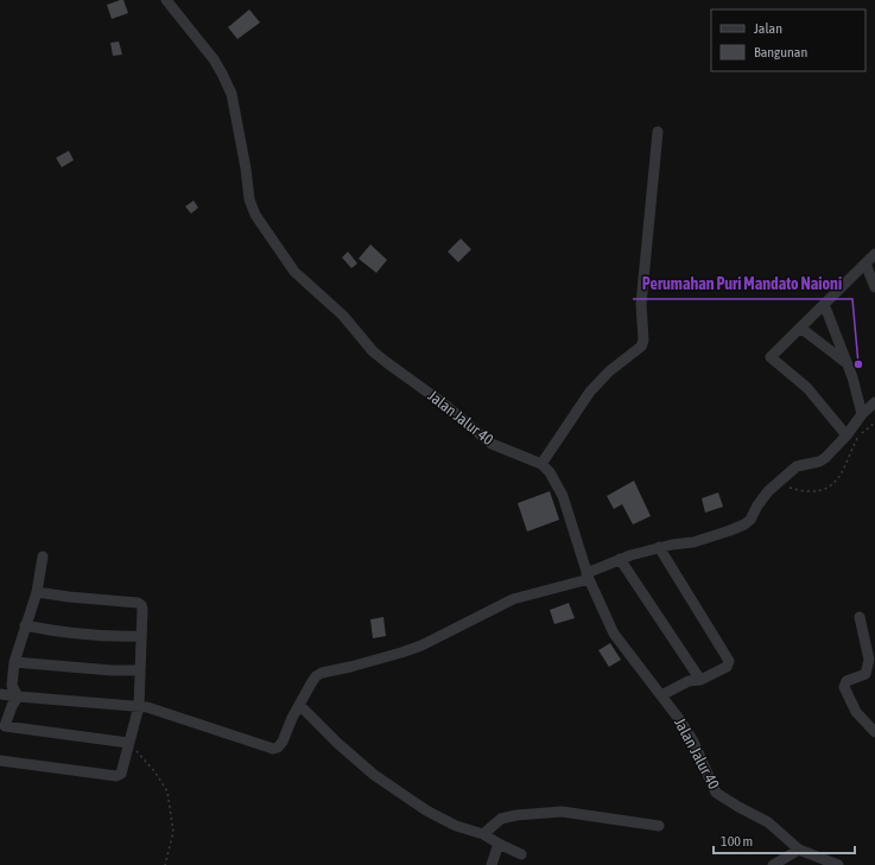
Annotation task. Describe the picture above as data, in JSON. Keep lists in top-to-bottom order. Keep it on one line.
{"streets":{"street":["Jalan Jalur 40"]},"places":["Perumahan Puri Mandato Naioni"],"legend":["Jalan","Bangunan"],"scale_bar":"100 m"}
